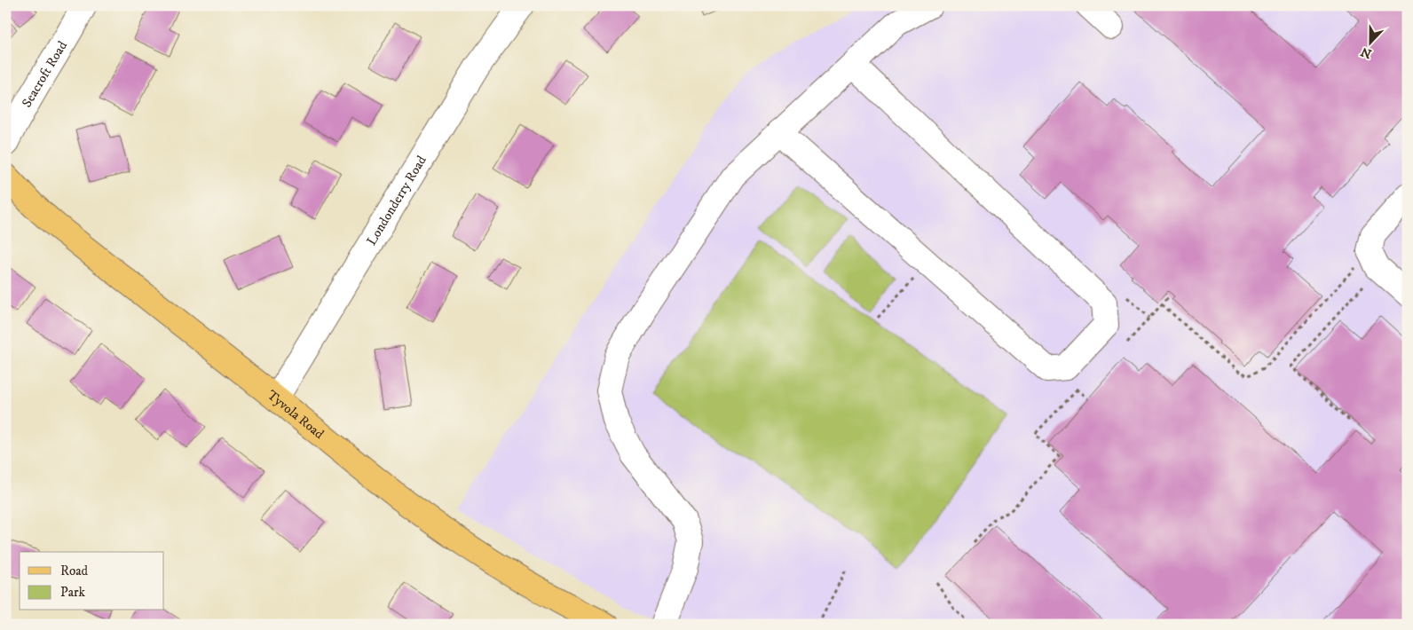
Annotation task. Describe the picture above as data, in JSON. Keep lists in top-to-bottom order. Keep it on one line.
{"streets":{"main road":["Tyvola Road"],"street":["Seacroft Road","Londonderry Road"]},"crossings":[["Londonderry Road","Tyvola Road"]],"legend":["Road","Park"],"north":"bottom"}
